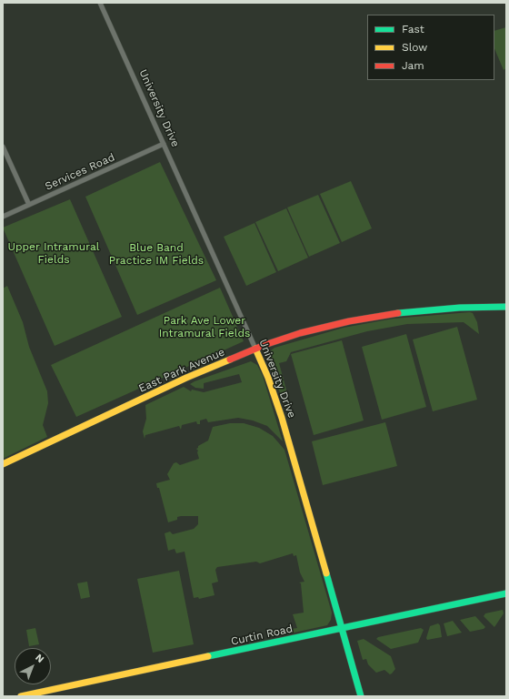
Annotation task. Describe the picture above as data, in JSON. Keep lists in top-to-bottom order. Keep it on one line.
{"streets":{"main road":["University Drive","East Park Avenue","Curtin Road"],"street":["Services Road"]},"crossings":[["University Drive","Services Road"],["University Drive","East Park Avenue"],["University Drive","Curtin Road"]],"parks":["Upper Intramural Fields","Blue Band Practice IM Fields","Park Ave Lower Intramural Fields"],"legend":["Fast","Slow","Jam"],"north":"top right"}
